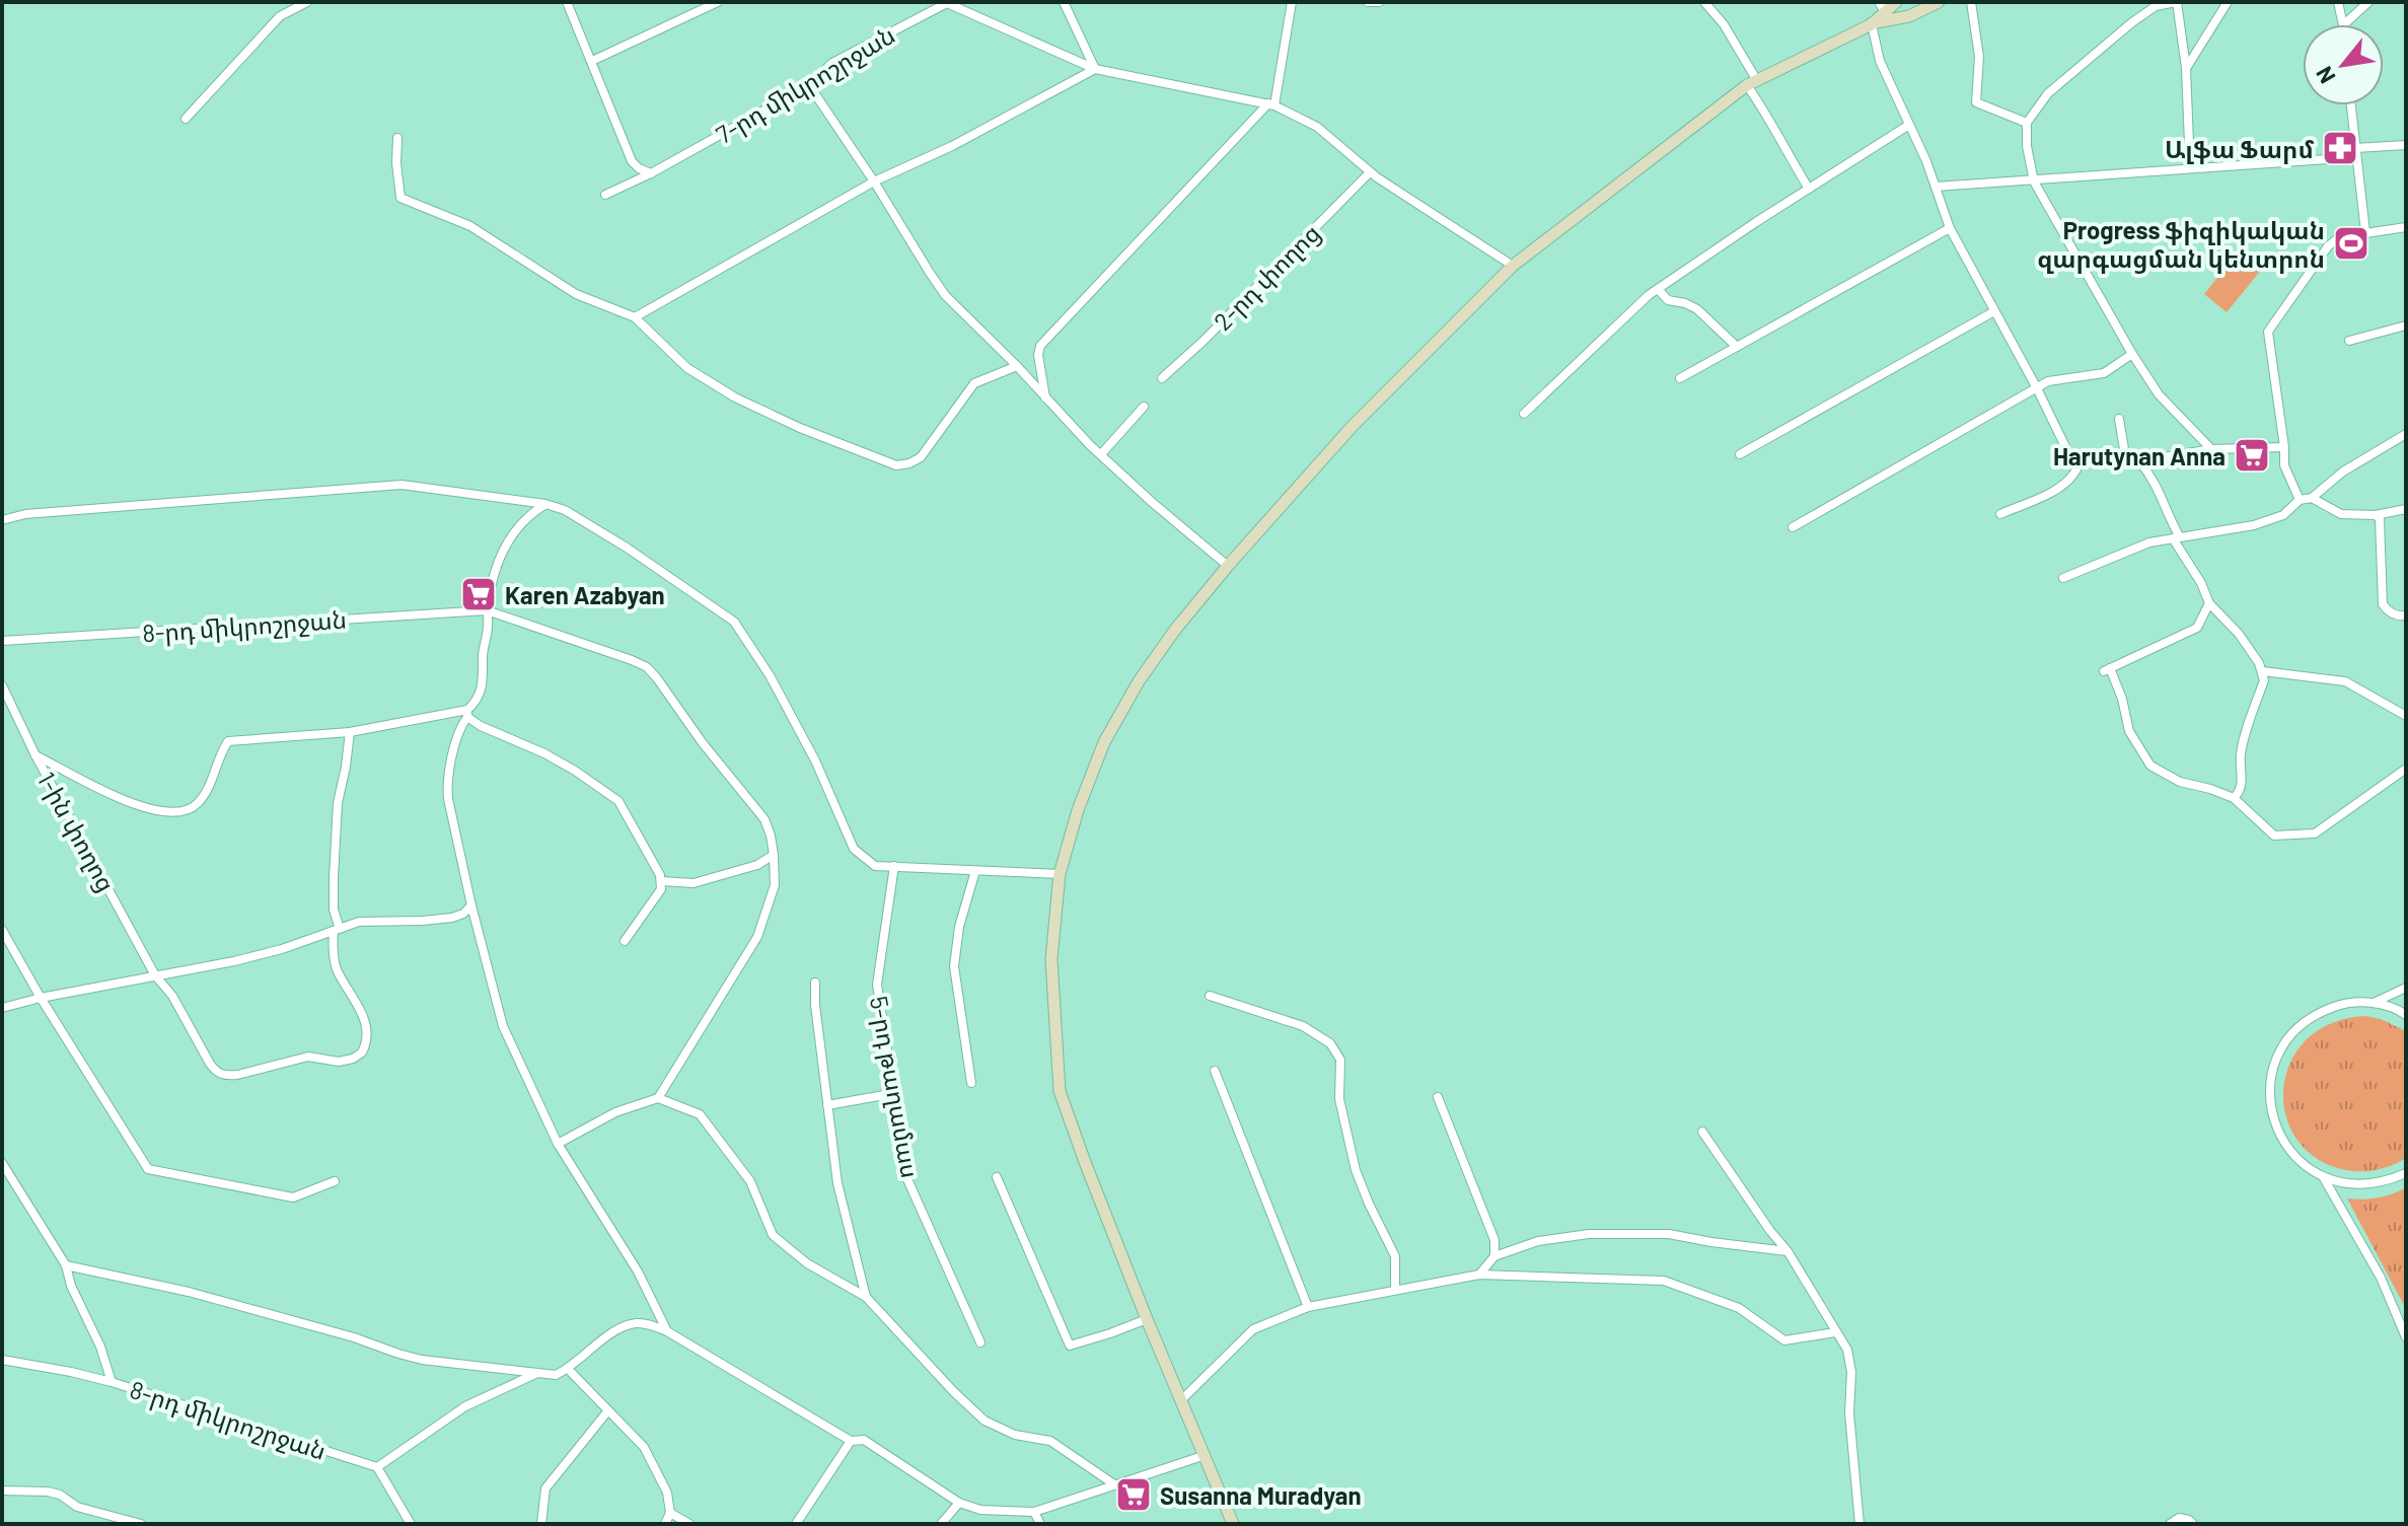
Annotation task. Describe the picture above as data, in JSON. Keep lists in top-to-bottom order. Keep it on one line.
{"streets":{"street":["7-րդ միկրոշրջան","2-րդ փողոց","8-րդ միկրոշրջան","1-ին փողոց","5-րդ թաղամաս"]},"crossings":[["7-րդ միկրոշրջան","2-րդ փողոց"]],"places":{"pharmacy":["Ալֆա Ֆարմ"],"sports":["Progress ֆիզիկական զարգացման կենտրոն"],"supermarket":["Harutynan Anna","Karen Azabyan","Susanna Muradyan"]},"north":"bottom left"}
